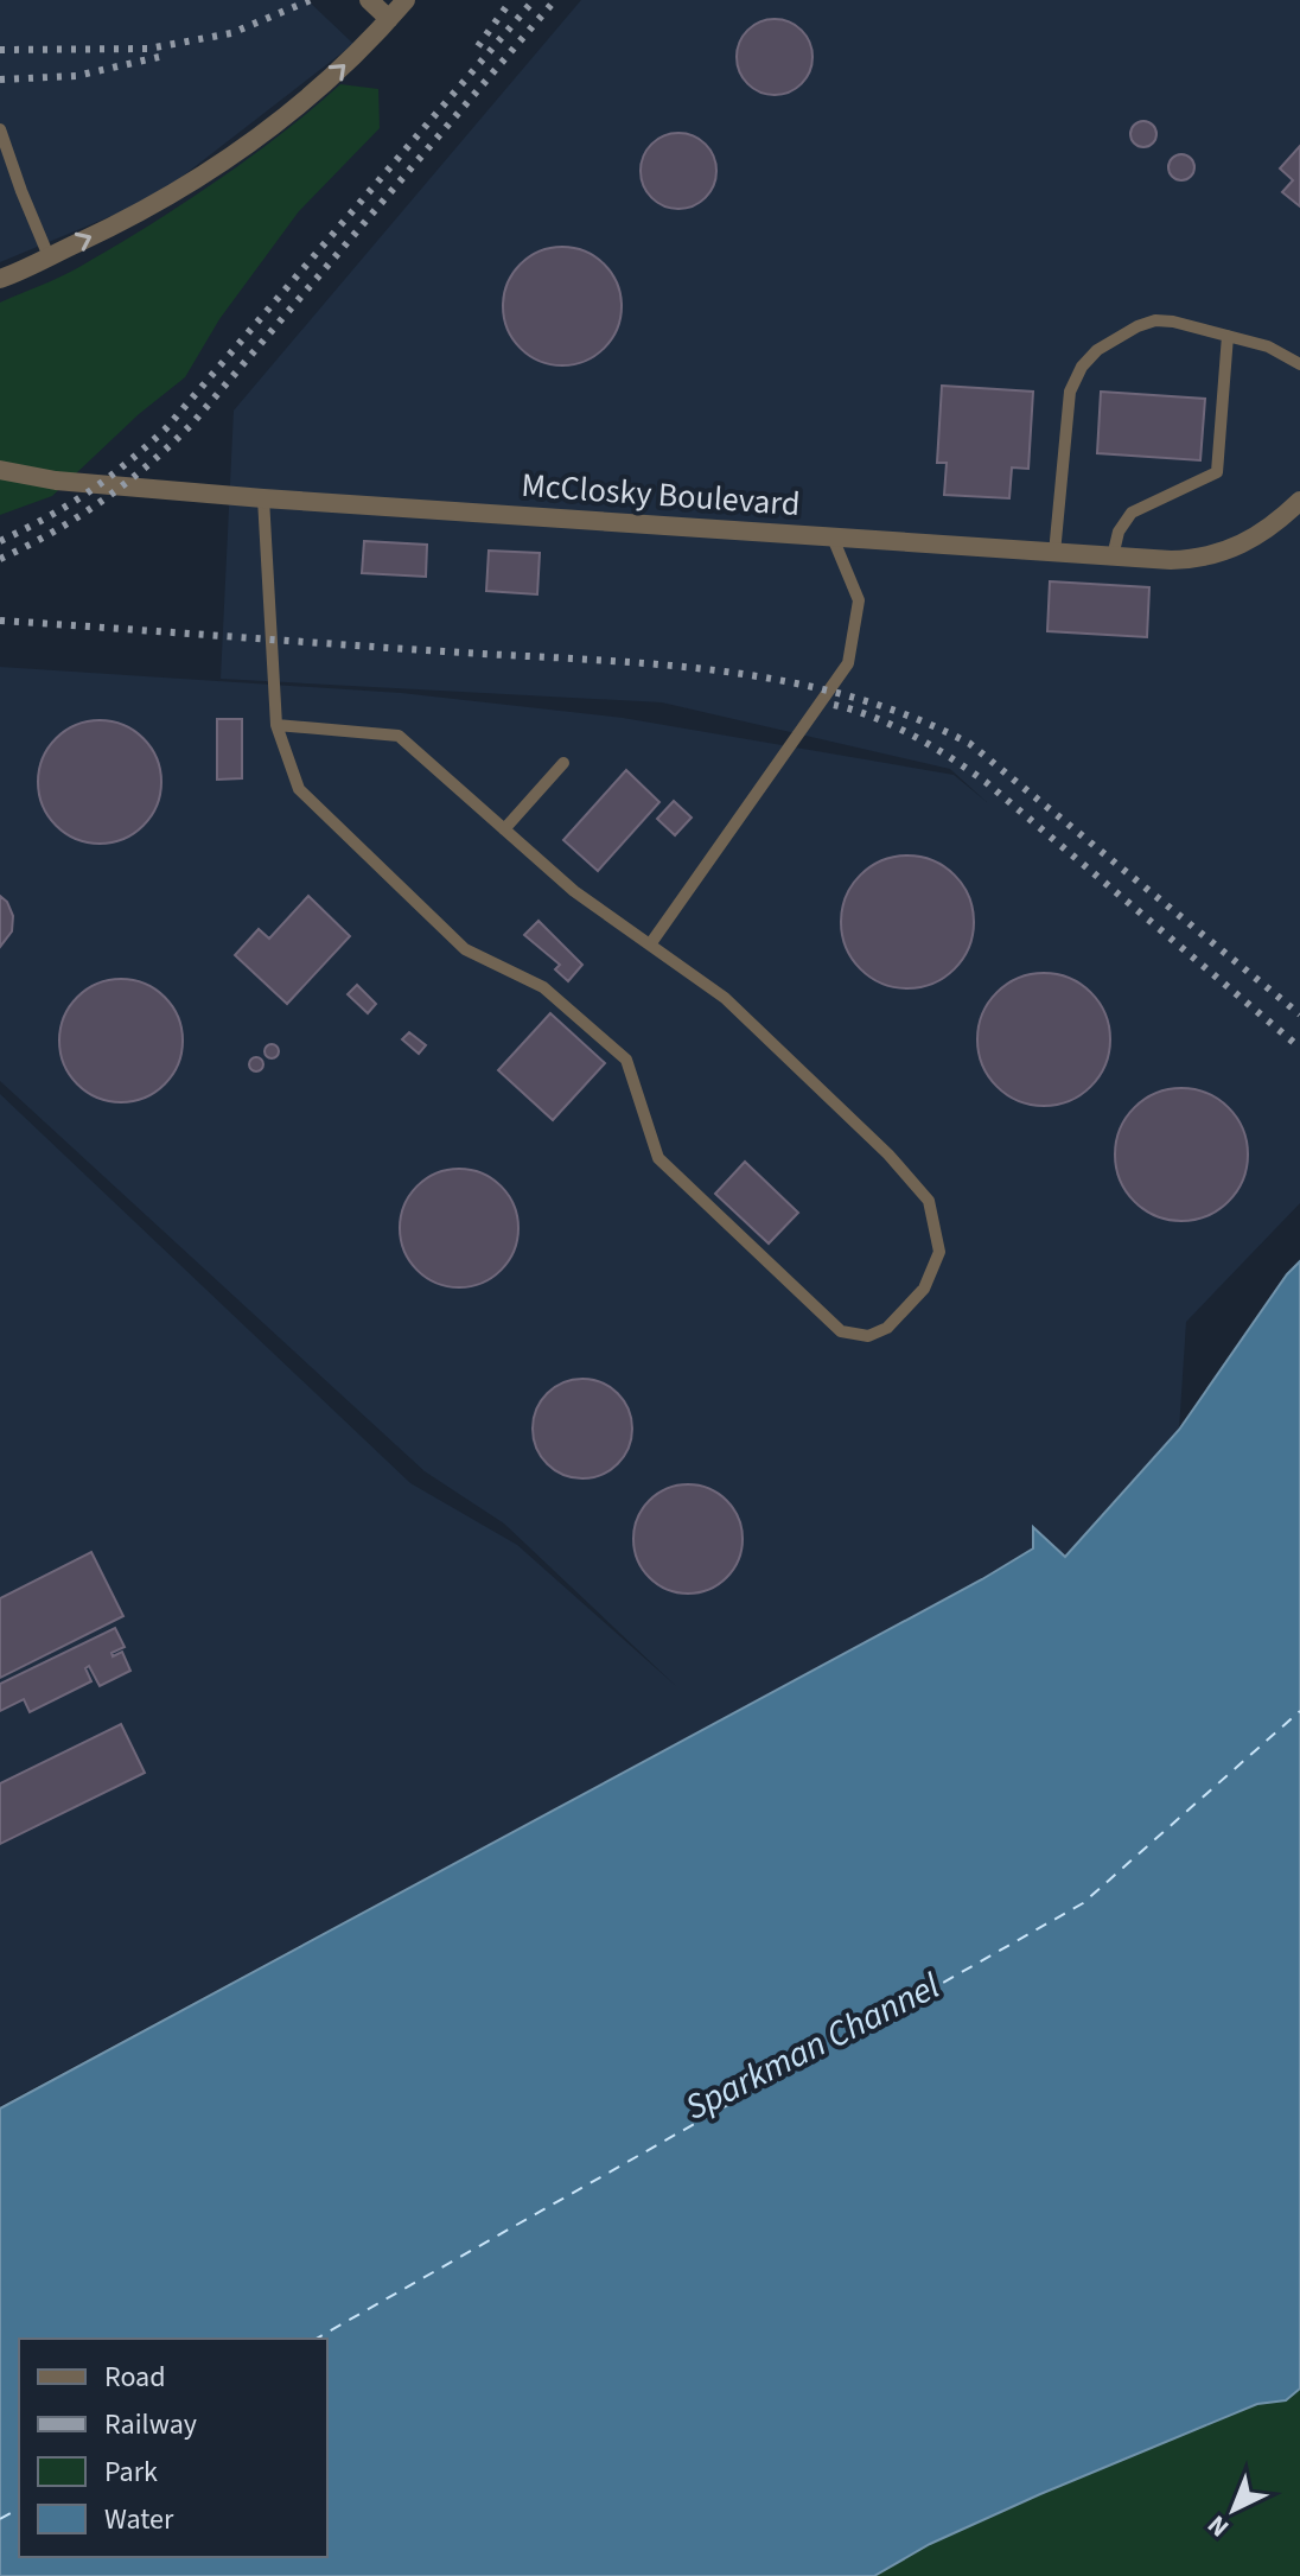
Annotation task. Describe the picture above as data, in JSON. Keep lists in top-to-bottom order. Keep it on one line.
{"streets":{"street":["McClosky Boulevard"]},"water":["Sparkman Channel"],"legend":["Road","Railway","Park","Water"],"north":"bottom left"}
